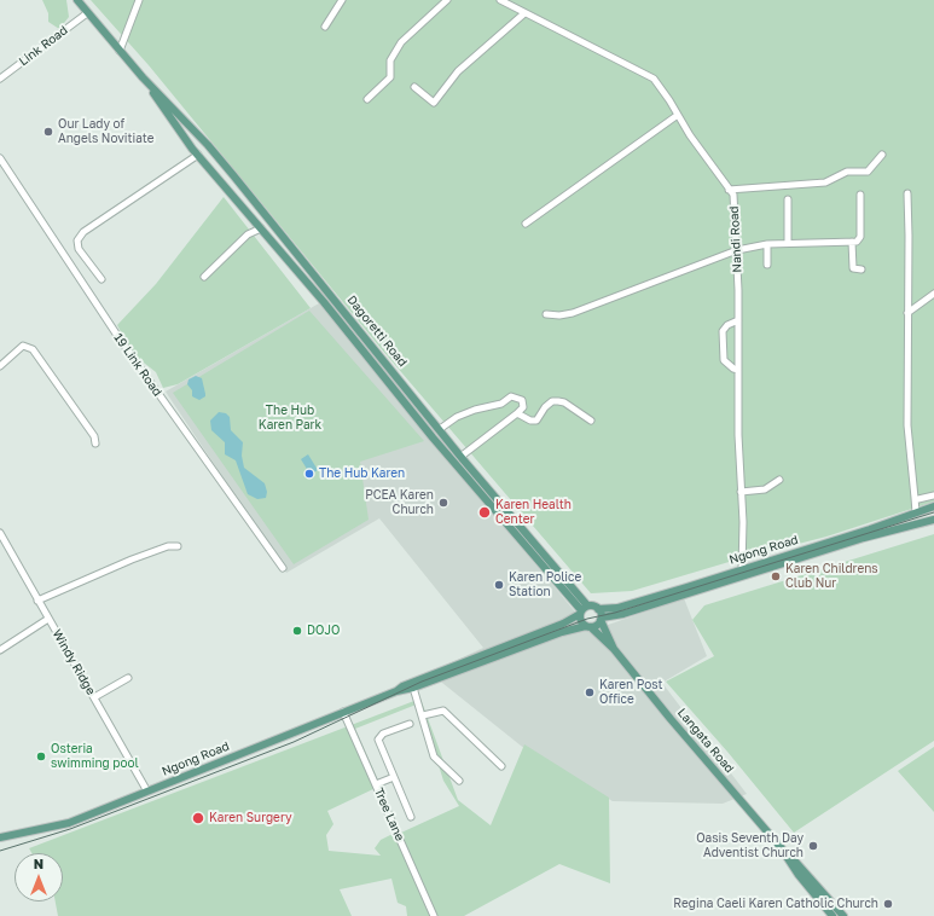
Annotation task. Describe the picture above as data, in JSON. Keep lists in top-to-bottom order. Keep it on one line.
{"streets":{"main road":["Dagoretti Road","Ngong Road","Langata Road"],"street":["Link Road","Nandi Road","19 Link Road","Windy Ridge","Tree Lane"]},"crossings":[["Link Road","Dagoretti Road"],["Nandi Road","Ngong Road"],["Dagoretti Road","Ngong Road"],["Ngong Road","Windy Ridge"],["Ngong Road","Tree Lane"]],"parks":["The Hub Karen Park"],"places":["Our Lady of Angels Novitiate","The Hub Karen","PCEA Karen Church","Karen Health Center","Karen Childrens Club Nur","Karen Police Station","DOJO","Karen Post Office","Osteria swimming pool","Karen Surgery","Oasis Seventh Day Adventist Church","Regina Caeli Karen Catholic Church"],"north":"top"}
